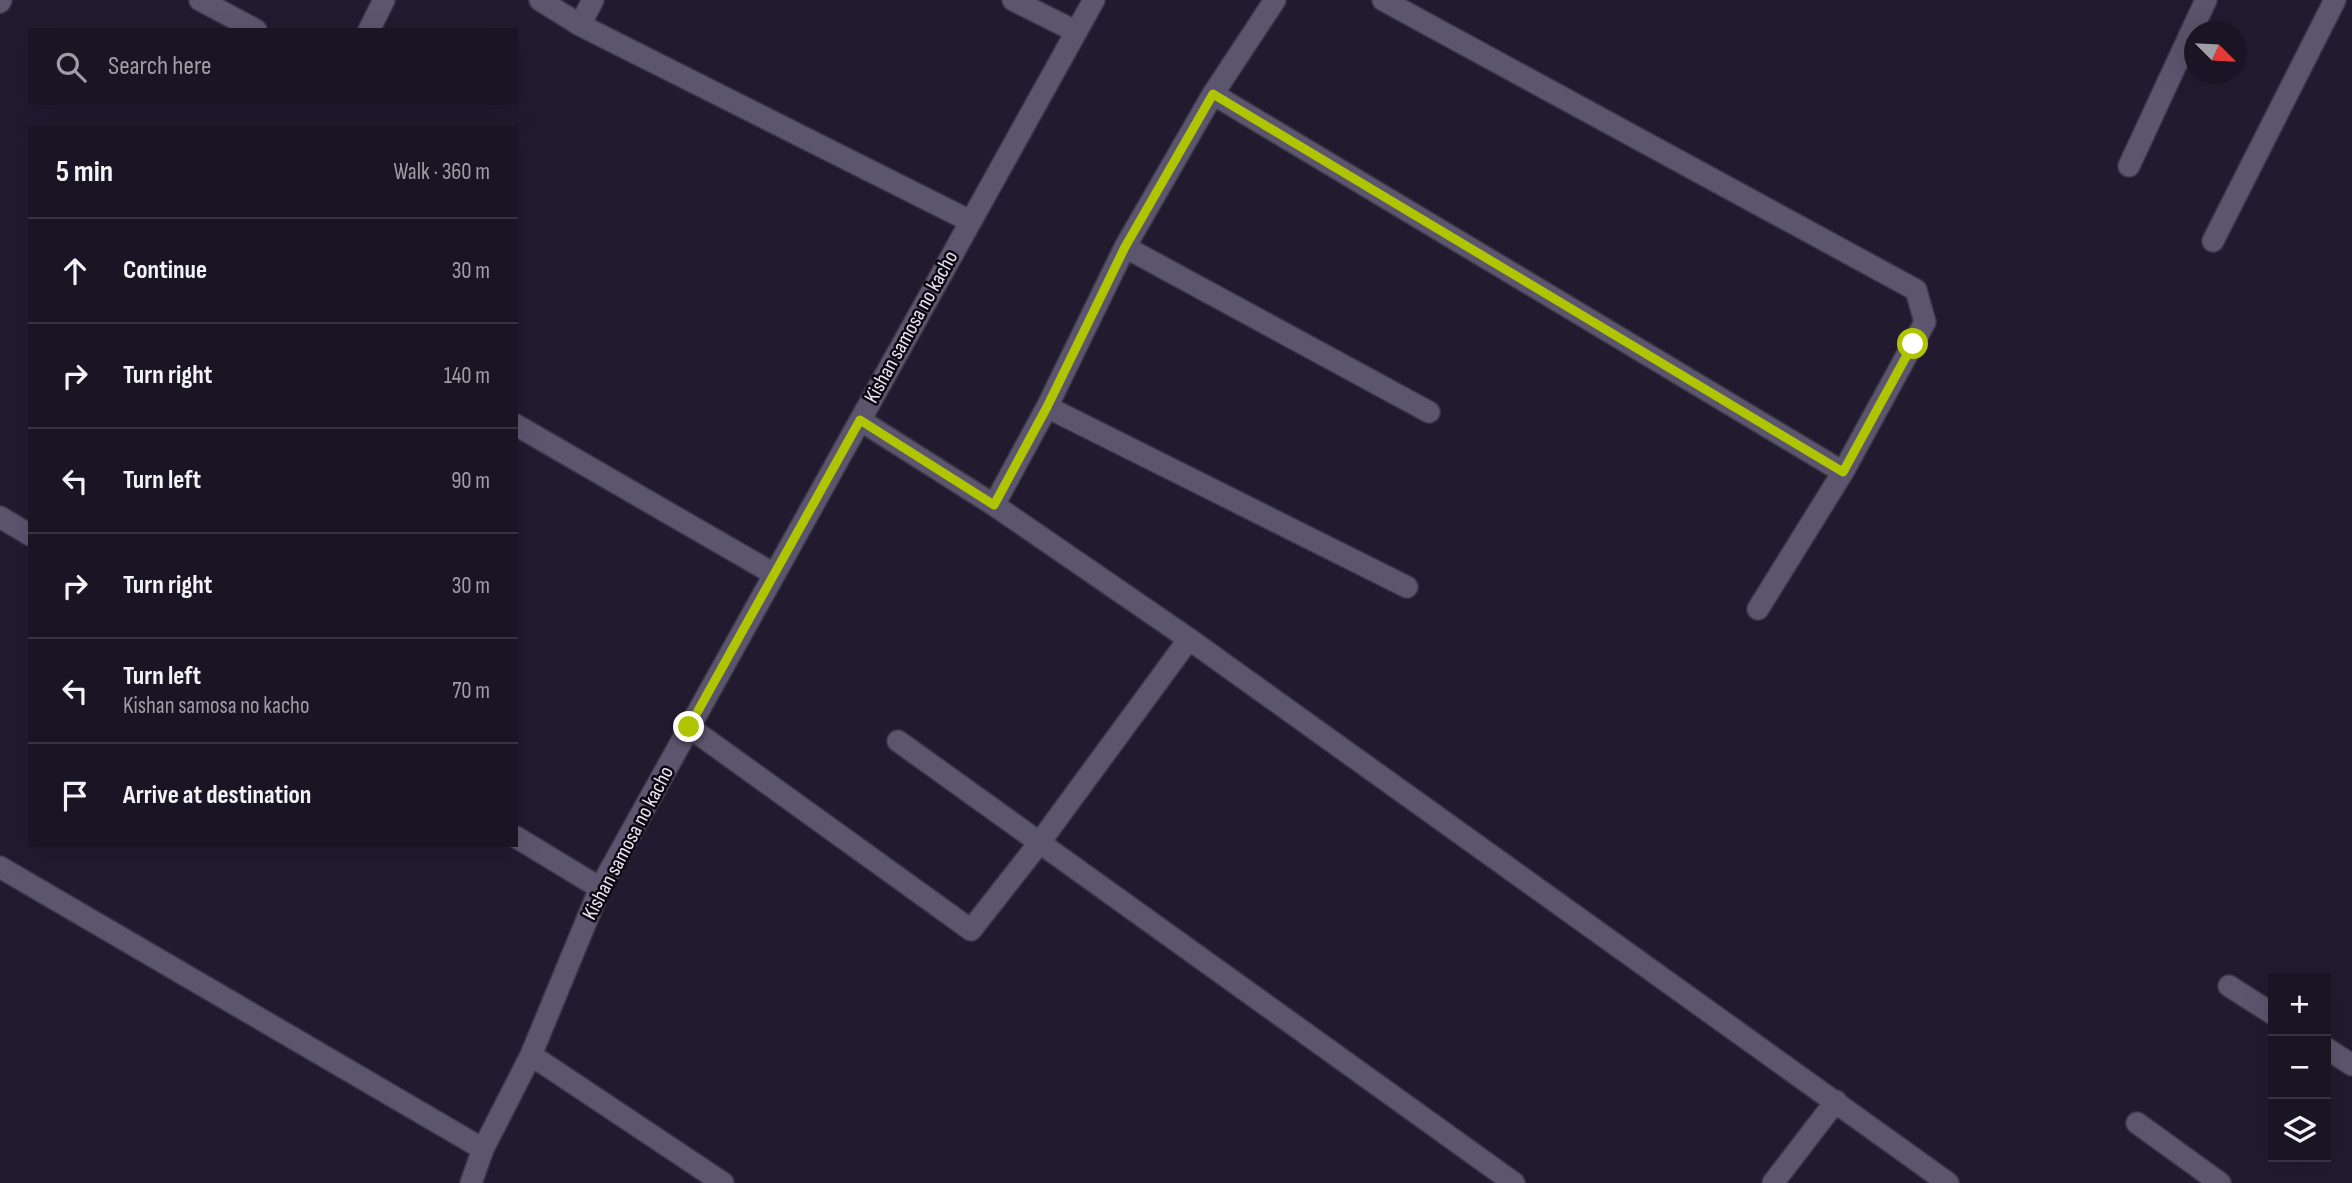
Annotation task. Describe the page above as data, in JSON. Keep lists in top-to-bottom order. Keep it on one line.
{"streets":{"street":["Kishan samosa no kacho"]},"north":"bottom right","page":{"search":"Search here","heading":["5 min","Walk · 360 m"],"list":[["Continue","30 m"],["Turn right","140 m"],["Turn left","90 m"],["Turn right","30 m"],["Turn left","Kishan samosa no kacho","70 m"],"Arrive at destination"],"map_buttons":["+","−"]}}
